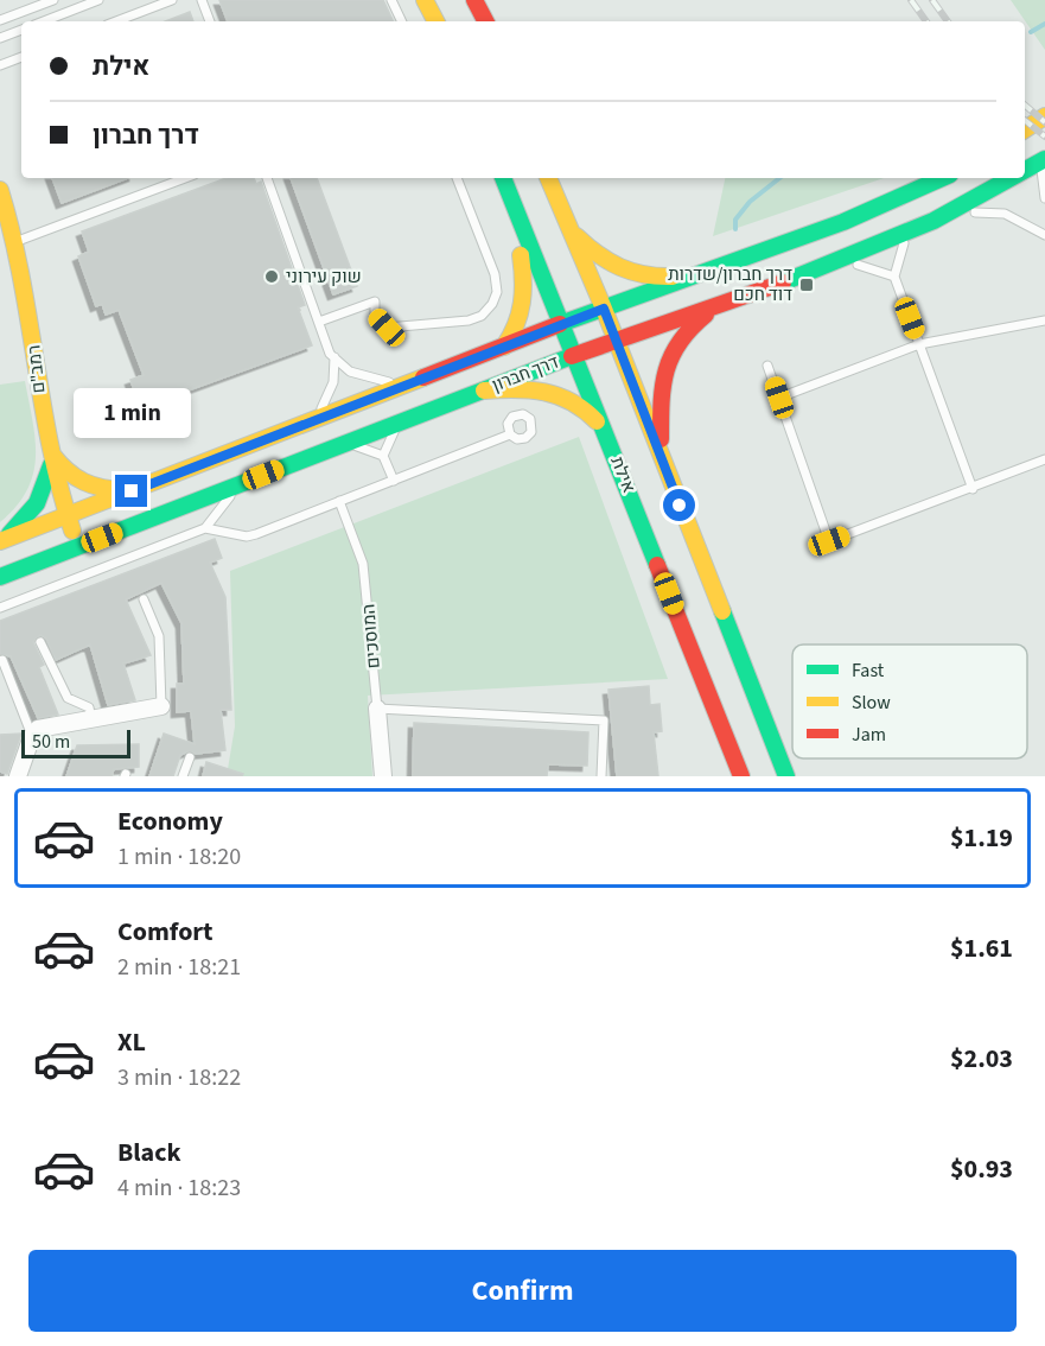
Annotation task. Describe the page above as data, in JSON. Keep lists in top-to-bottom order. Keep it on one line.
{"streets":{"main road":["רמב\"ם","דרך חברון","אילת"],"street":["המוסכים"]},"crossings":[["רמב\"ם","דרך חברון"],["דרך חברון","אילת"]],"places":{"other":["שוק עירוני"],"transit":["דרך חברון/שדרות דוד חכם"]},"legend":["Fast","Slow","Jam"],"scale_bar":"50 m","page":{"banner":["אילת","דרך חברון"],"bubble":"1 min","scale":"50 m","list":[{"name":"Economy","note":"1 min · 18:20","value":"$1.19"},{"name":"Comfort","note":"2 min · 18:21","value":"$1.61"},{"name":"XL","note":"3 min · 18:22","value":"$2.03"},{"name":"Black","note":"4 min · 18:23","value":"$0.93"}],"buttons":"Confirm"}}
